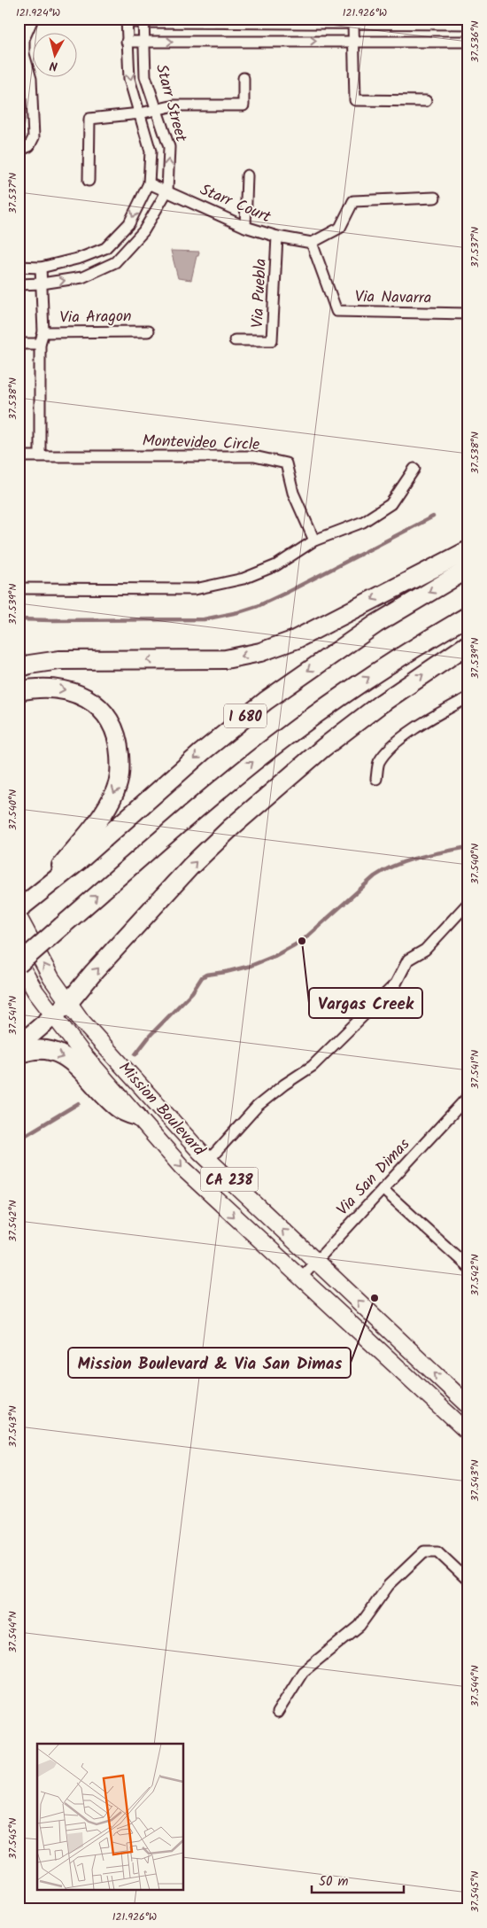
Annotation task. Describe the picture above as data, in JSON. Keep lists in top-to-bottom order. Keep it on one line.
{"streets":{"highway":["I 680"],"main road":["Mission Boulevard","CA 238"],"street":["Starr Street","Starr Court","Via Puebla","Via Navarra","Via Aragon","Montevideo Circle","Via San Dimas"]},"crossings":[["Starr Street","Starr Court"],["Starr Court","Via Puebla"],["Starr Court","Via Navarra"],["I 680","Mission Boulevard"],["Mission Boulevard","Via San Dimas"]],"one_way":["Starr Street"],"places":["Vargas Creek","Mission Boulevard & Via San Dimas"],"scale_bar":"50 m","north":"bottom","coordinates":["121.924°W","121.926°W","37.536°N","37.537°N","37.538°N","37.539°N","37.540°N","37.541°N","37.542°N","37.543°N","37.544°N","37.545°N"]}
